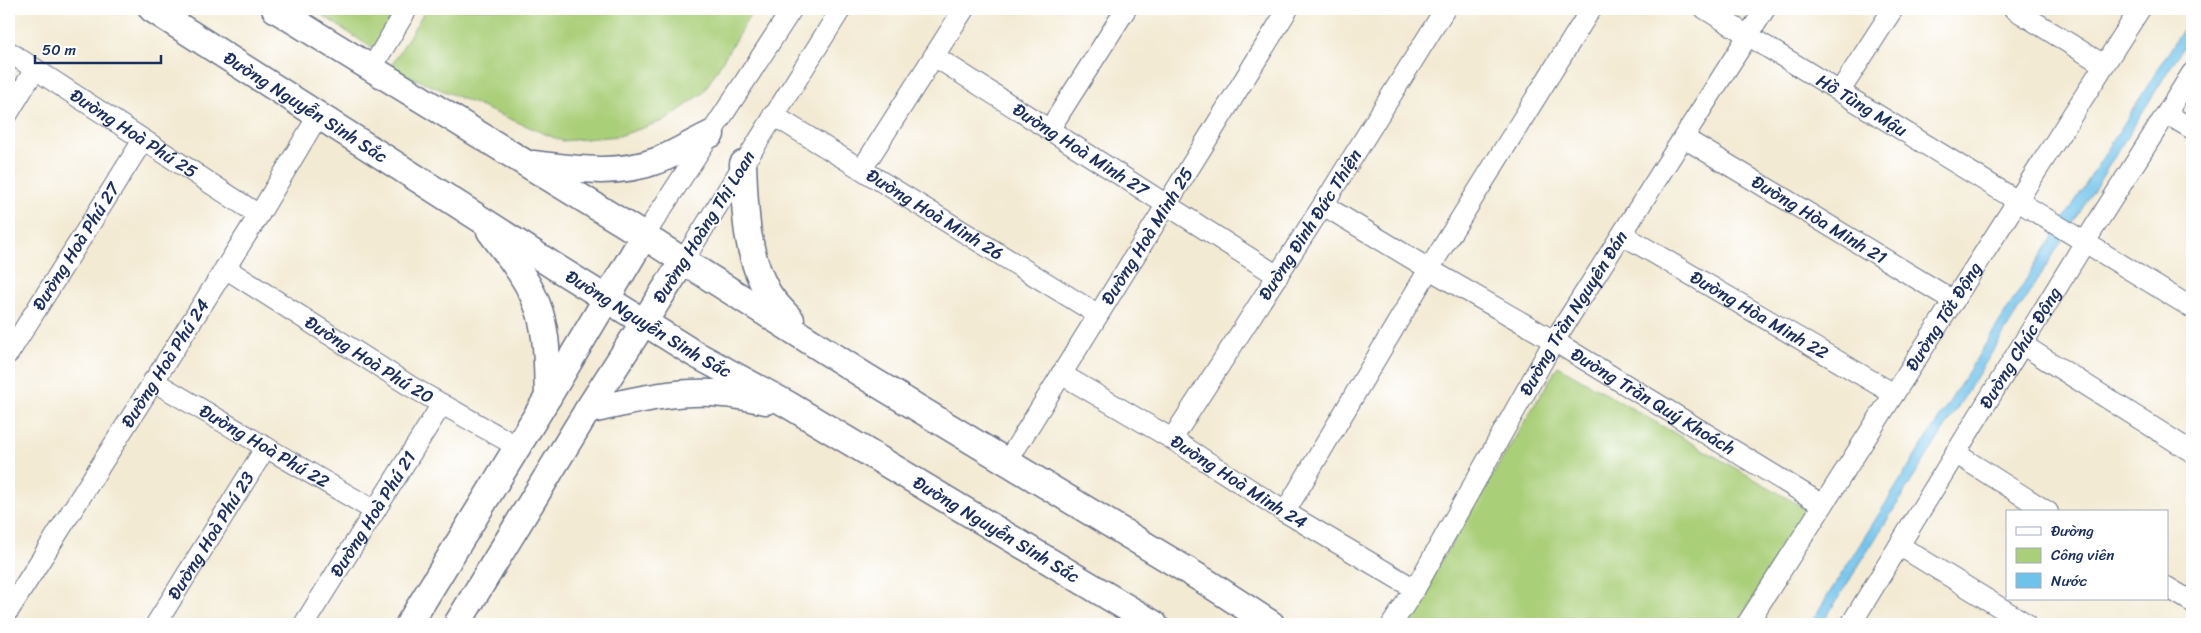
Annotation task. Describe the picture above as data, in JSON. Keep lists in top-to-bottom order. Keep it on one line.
{"streets":{"main road":["Đường Nguyễn Sinh Sắc","Đường Hoàng Thị Loan"],"street":["Hồ Tùng Mậu","Đường Hoà Phú 25","Đường Hoà Minh 27","Đường Hoà Minh 26","Đường Hòa Minh 21","Đường Đinh Đức Thiện","Đường Hoà Minh 25","Đường Hoà Phú 27","Đường Trần Nguyên Đán","Đường Hòa Minh 22","Đường Tốt Động","Đường Chúc Động","Đường Hoà Phú 20","Đường Hoà Phú 24","Đường Trần Quý Khoách","Đường Hoà Phú 22","Đường Hoà Minh 24","Đường Hoà Phú 21","Đường Hoà Phú 23"]},"crossings":[["Hồ Tùng Mậu","Đường Trần Nguyên Đán"],["Hồ Tùng Mậu","Đường Tốt Động"],["Hồ Tùng Mậu","Đường Chúc Động"],["Đường Nguyễn Sinh Sắc","Đường Hoàng Thị Loan"],["Đường Nguyễn Sinh Sắc","Đường Hoà Phú 24"],["Đường Hoà Phú 25","Đường Hoà Phú 27"],["Đường Hoà Phú 25","Đường Hoà Phú 24"],["Đường Hoà Minh 27","Đường Đinh Đức Thiện"],["Đường Hoà Minh 27","Đường Hoà Minh 25"],["Đường Hoà Minh 26","Đường Hoàng Thị Loan"],["Đường Hoà Minh 26","Đường Hoà Minh 25"],["Đường Hòa Minh 21","Đường Trần Nguyên Đán"],["Đường Hòa Minh 21","Đường Tốt Động"],["Đường Đinh Đức Thiện","Đường Trần Quý Khoách"],["Đường Đinh Đức Thiện","Đường Hoà Minh 24"],["Đường Hoà Minh 25","Đường Hoà Minh 24"],["Đường Trần Nguyên Đán","Đường Hòa Minh 22"],["Đường Trần Nguyên Đán","Đường Trần Quý Khoách"],["Đường Trần Nguyên Đán","Đường Hoà Minh 24"],["Đường Hòa Minh 22","Đường Tốt Động"],["Đường Tốt Động","Đường Trần Quý Khoách"],["Đường Hoà Phú 20","Đường Hoà Phú 24"],["Đường Hoà Phú 20","Đường Hoà Phú 21"],["Đường Hoà Phú 24","Đường Hoà Phú 22"],["Đường Hoà Phú 22","Đường Hoà Phú 21"],["Đường Hoà Phú 22","Đường Hoà Phú 23"]],"legend":["Đường","Công viên","Nước"],"scale_bar":"50 m"}
